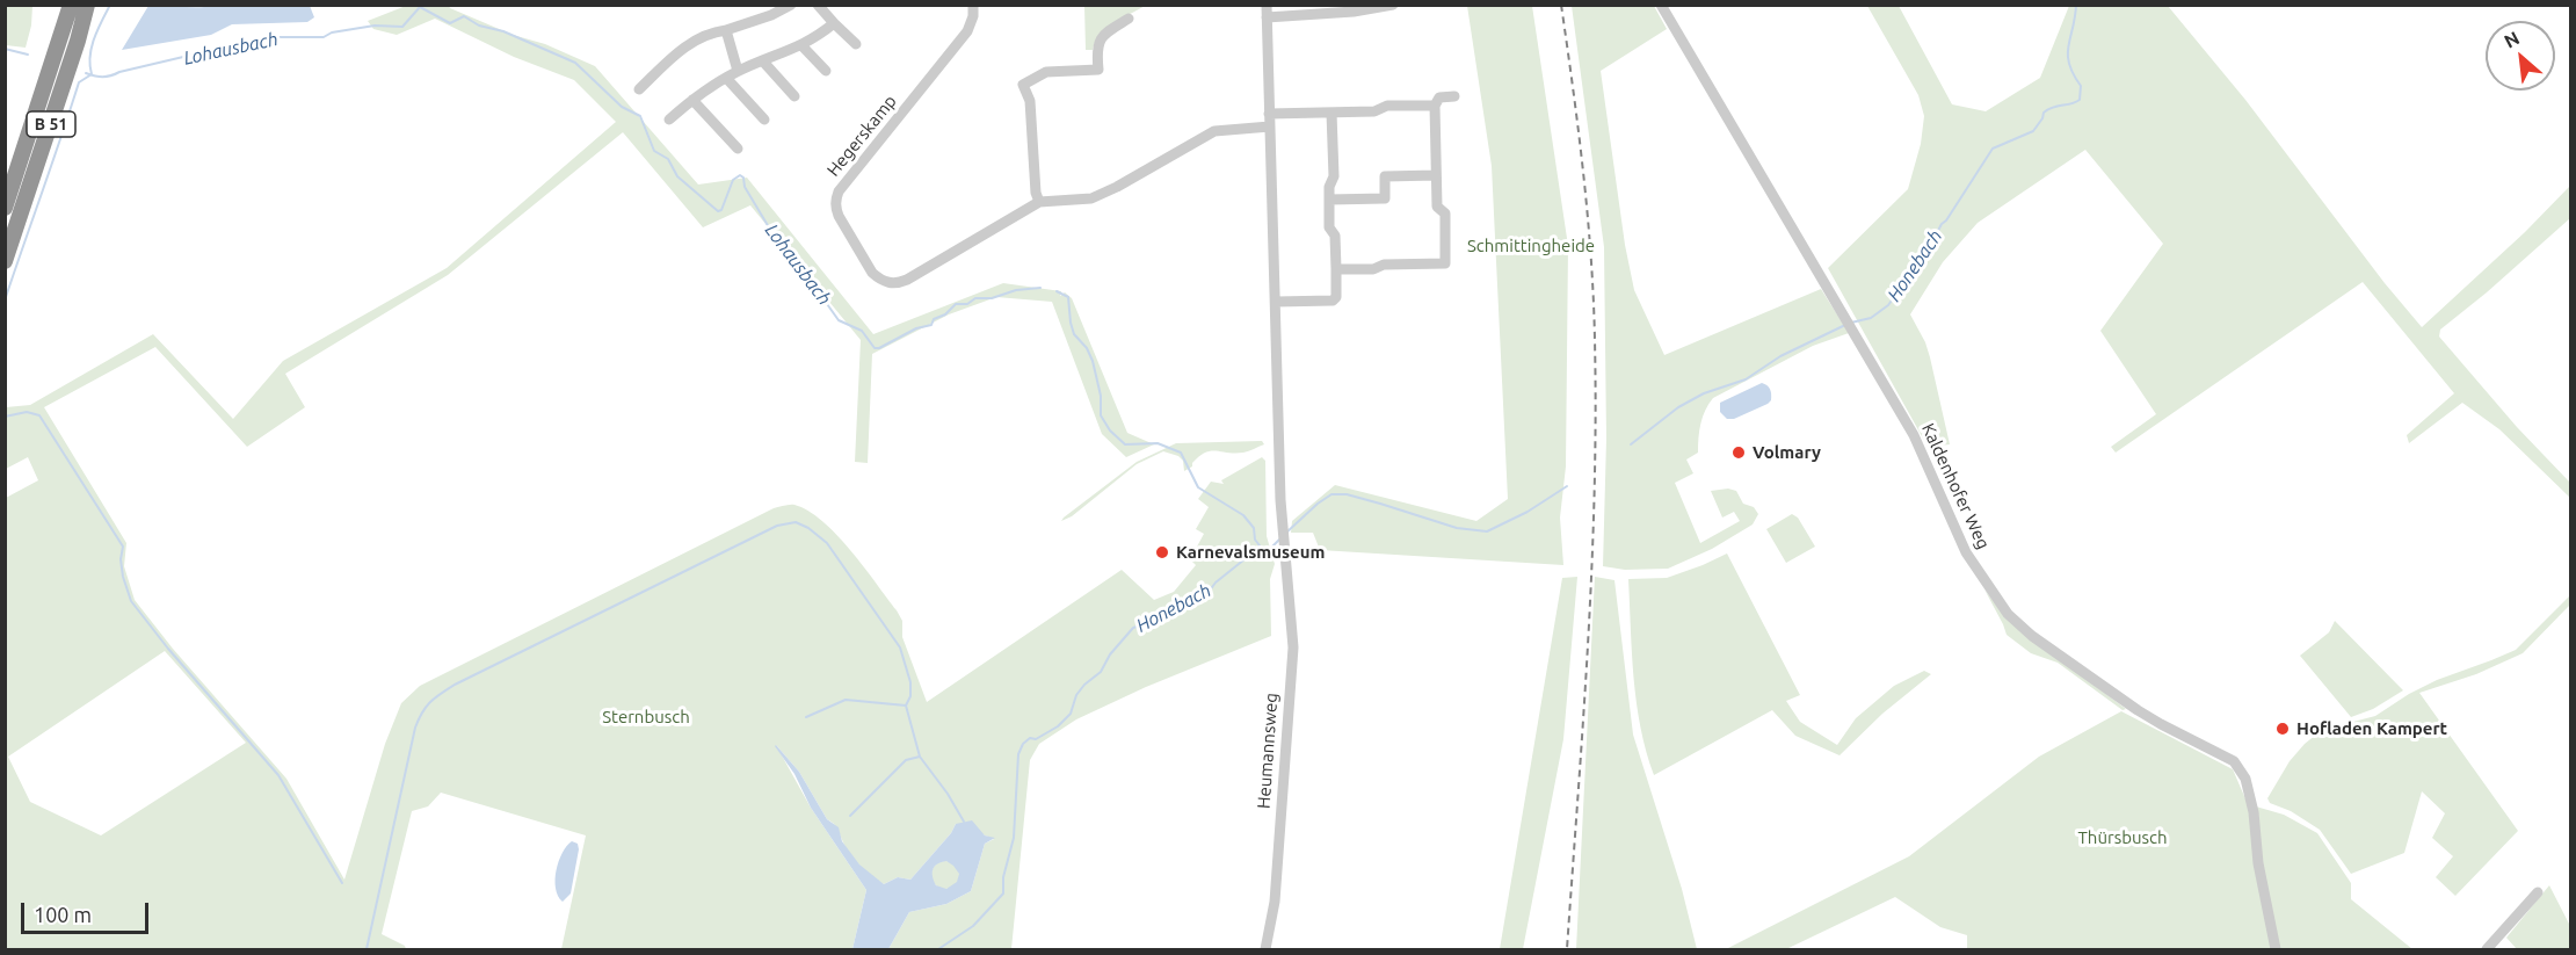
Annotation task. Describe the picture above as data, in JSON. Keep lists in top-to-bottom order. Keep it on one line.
{"streets":{"highway":["B 51"],"street":["Hegerskamp","Kaldenhofer Weg","Heumannsweg"]},"water":["Lohausbach","Honebach"],"parks":["Schmittingheide","Sternbusch","Thürsbusch"],"places":["Volmary","Karnevalsmuseum","Hofladen Kampert"],"scale_bar":"100 m","north":"top left"}
